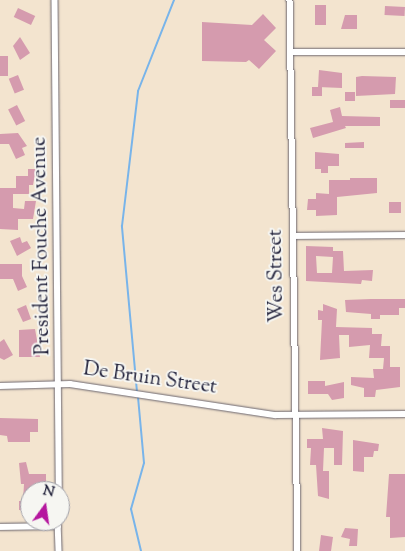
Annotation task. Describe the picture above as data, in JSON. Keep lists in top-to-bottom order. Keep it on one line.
{"streets":{"street":["President Fouche Avenue","Wes Street","De Bruin Street"]},"crossings":[["President Fouche Avenue","De Bruin Street"],["Wes Street","De Bruin Street"]],"north":"top"}
